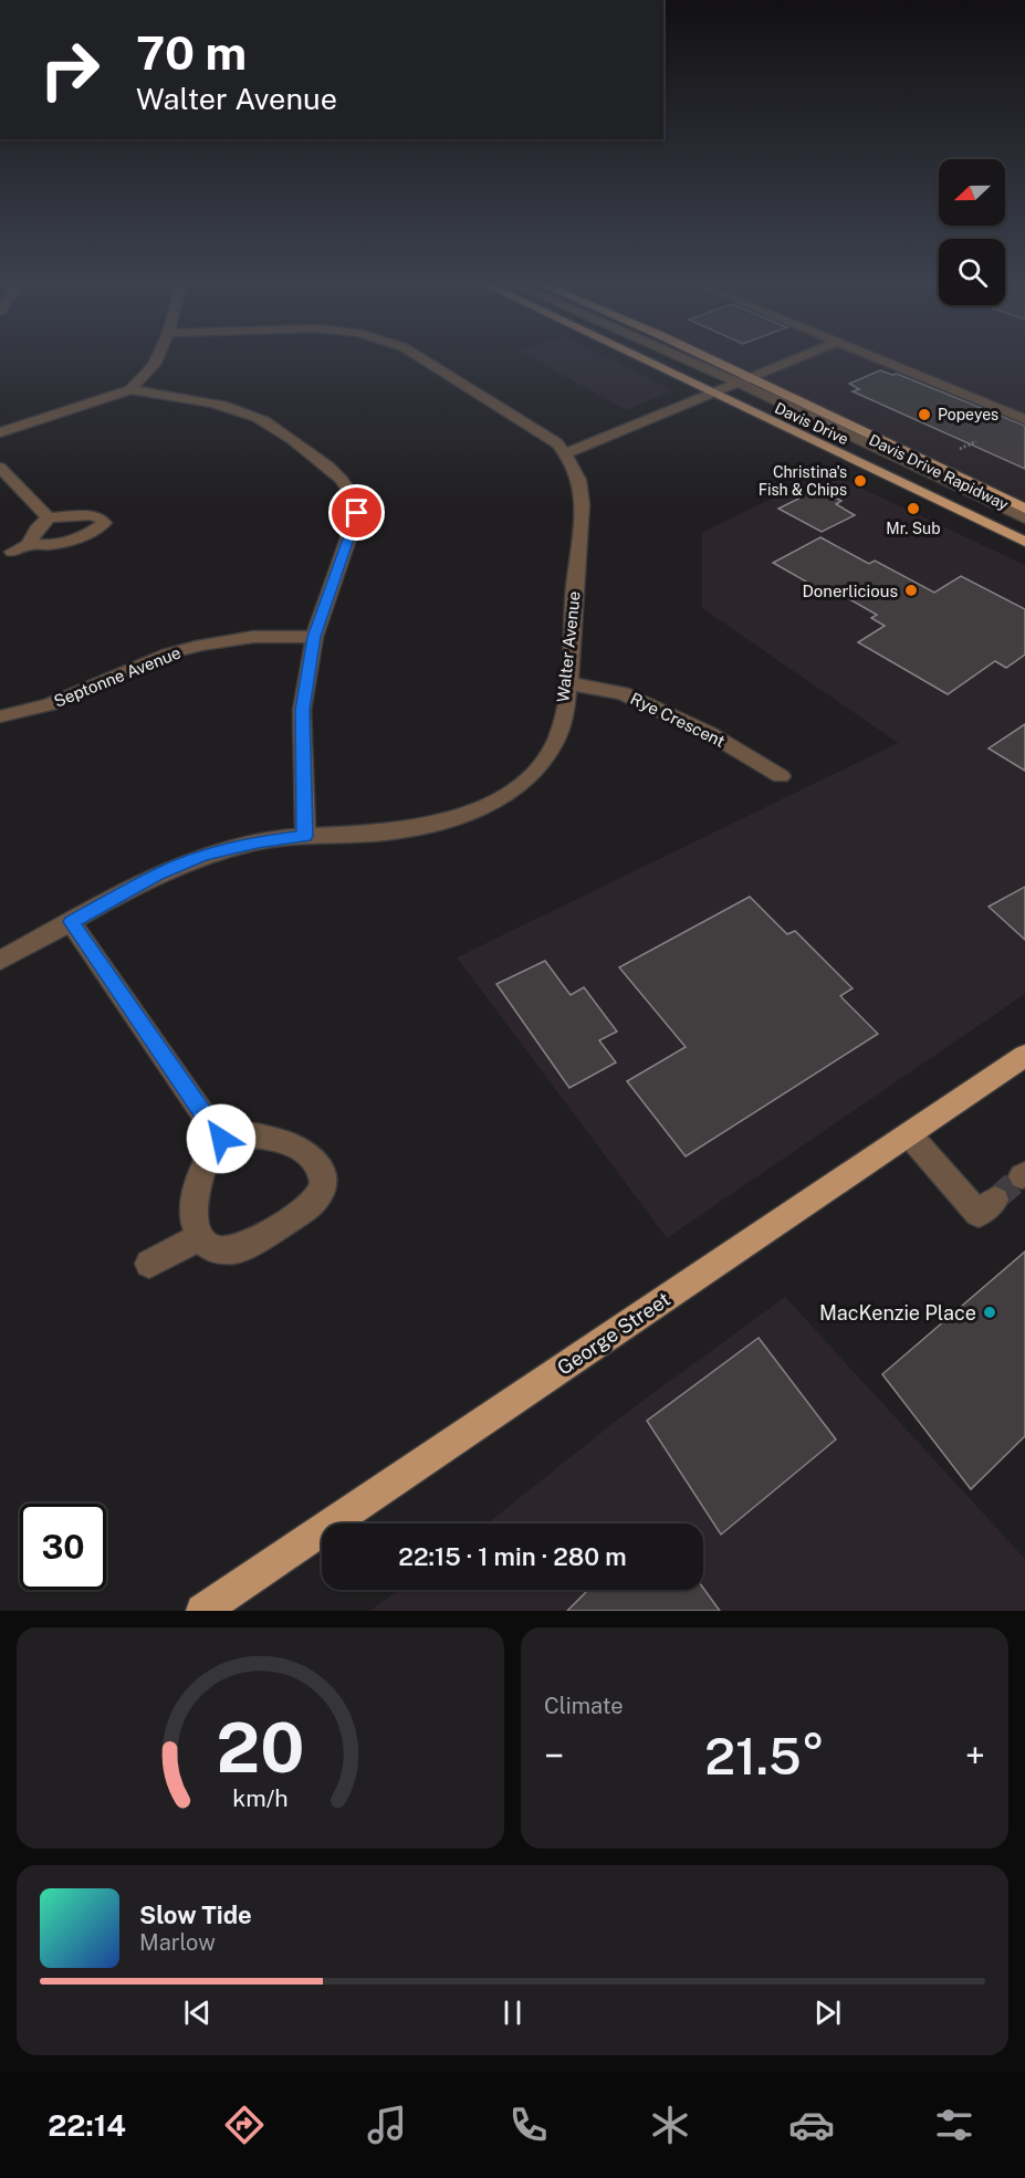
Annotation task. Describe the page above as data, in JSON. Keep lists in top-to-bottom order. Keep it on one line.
{"streets":{"main road":["Davis Drive","George Street"],"street":["Davis Drive Rapidway","Walter Avenue","Septonne Avenue","Rye Crescent"]},"crossings":[["Davis Drive","Davis Drive Rapidway"],["Walter Avenue","Rye Crescent"]],"places":["Popeyes","Christina's Fish & Chips","Mr. Sub","Donerlicious","MacKenzie Place"],"north":"left","page":{"turn":["70 m","Walter Avenue"],"limit":"30","trip":"22:15 · 1 min · 280 m","tile":"Climate","heat":["−","21.5°","+"],"song":["Slow Tide","Marlow"],"tabs":"22:14","gauge":["20","km/h"]}}
